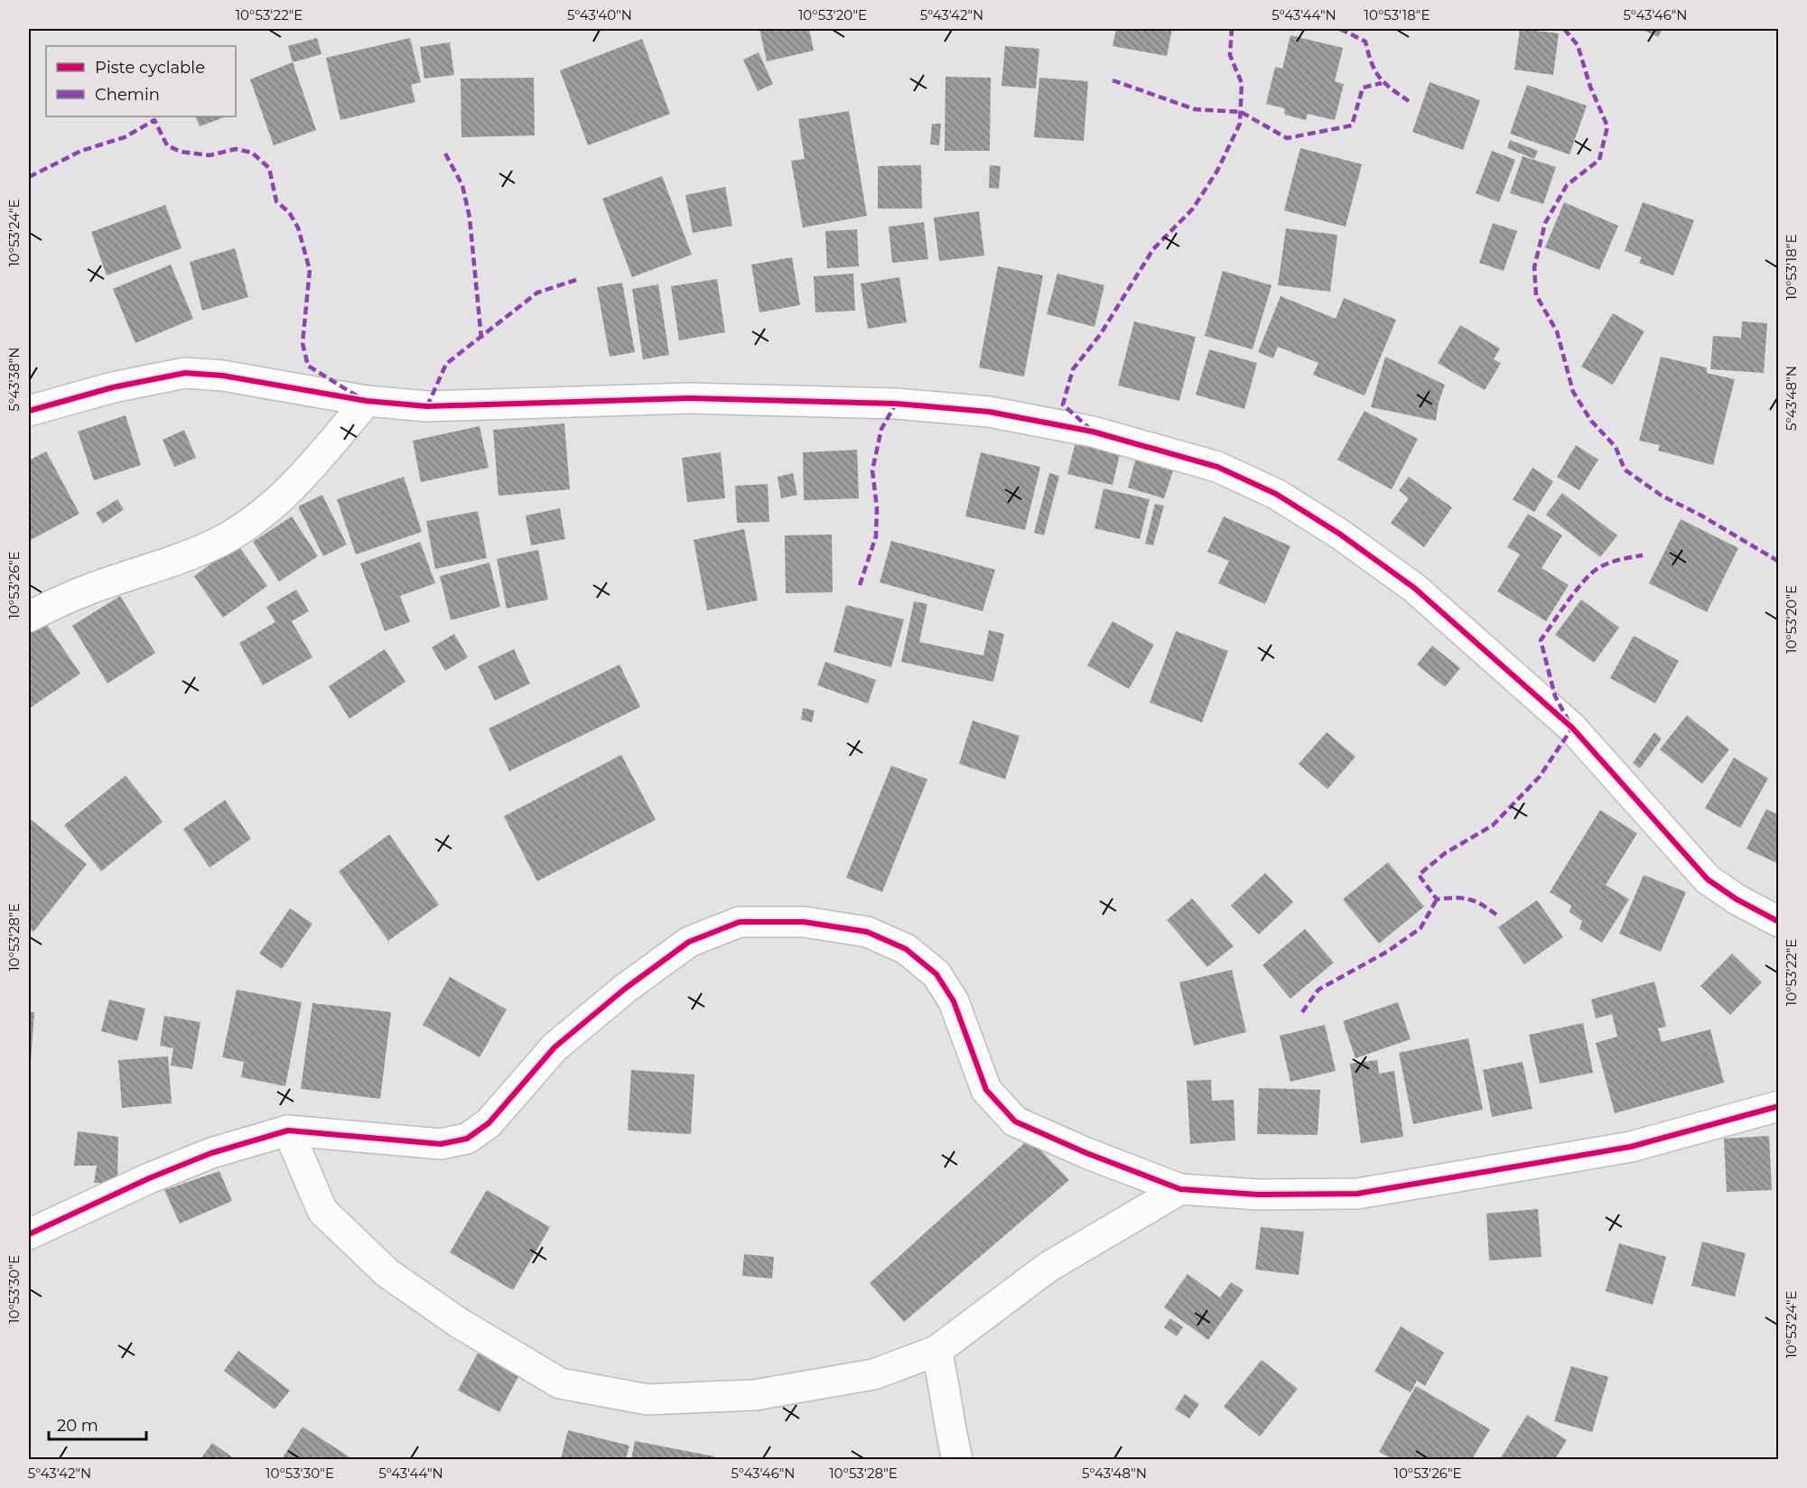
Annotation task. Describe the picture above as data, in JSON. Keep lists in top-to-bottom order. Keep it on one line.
{"legend":["Piste cyclable","Chemin"],"scale_bar":"20 m","coordinates":["10°53'22\"E","5°43'40\"N","10°53'20\"E","5°43'42\"N","5°43'44\"N","10°53'18\"E","5°43'46\"N","10°53'24\"E","5°43'38\"N","5°43'48\"N","10°53'26\"E","10°53'28\"E","10°53'30\"E"]}
